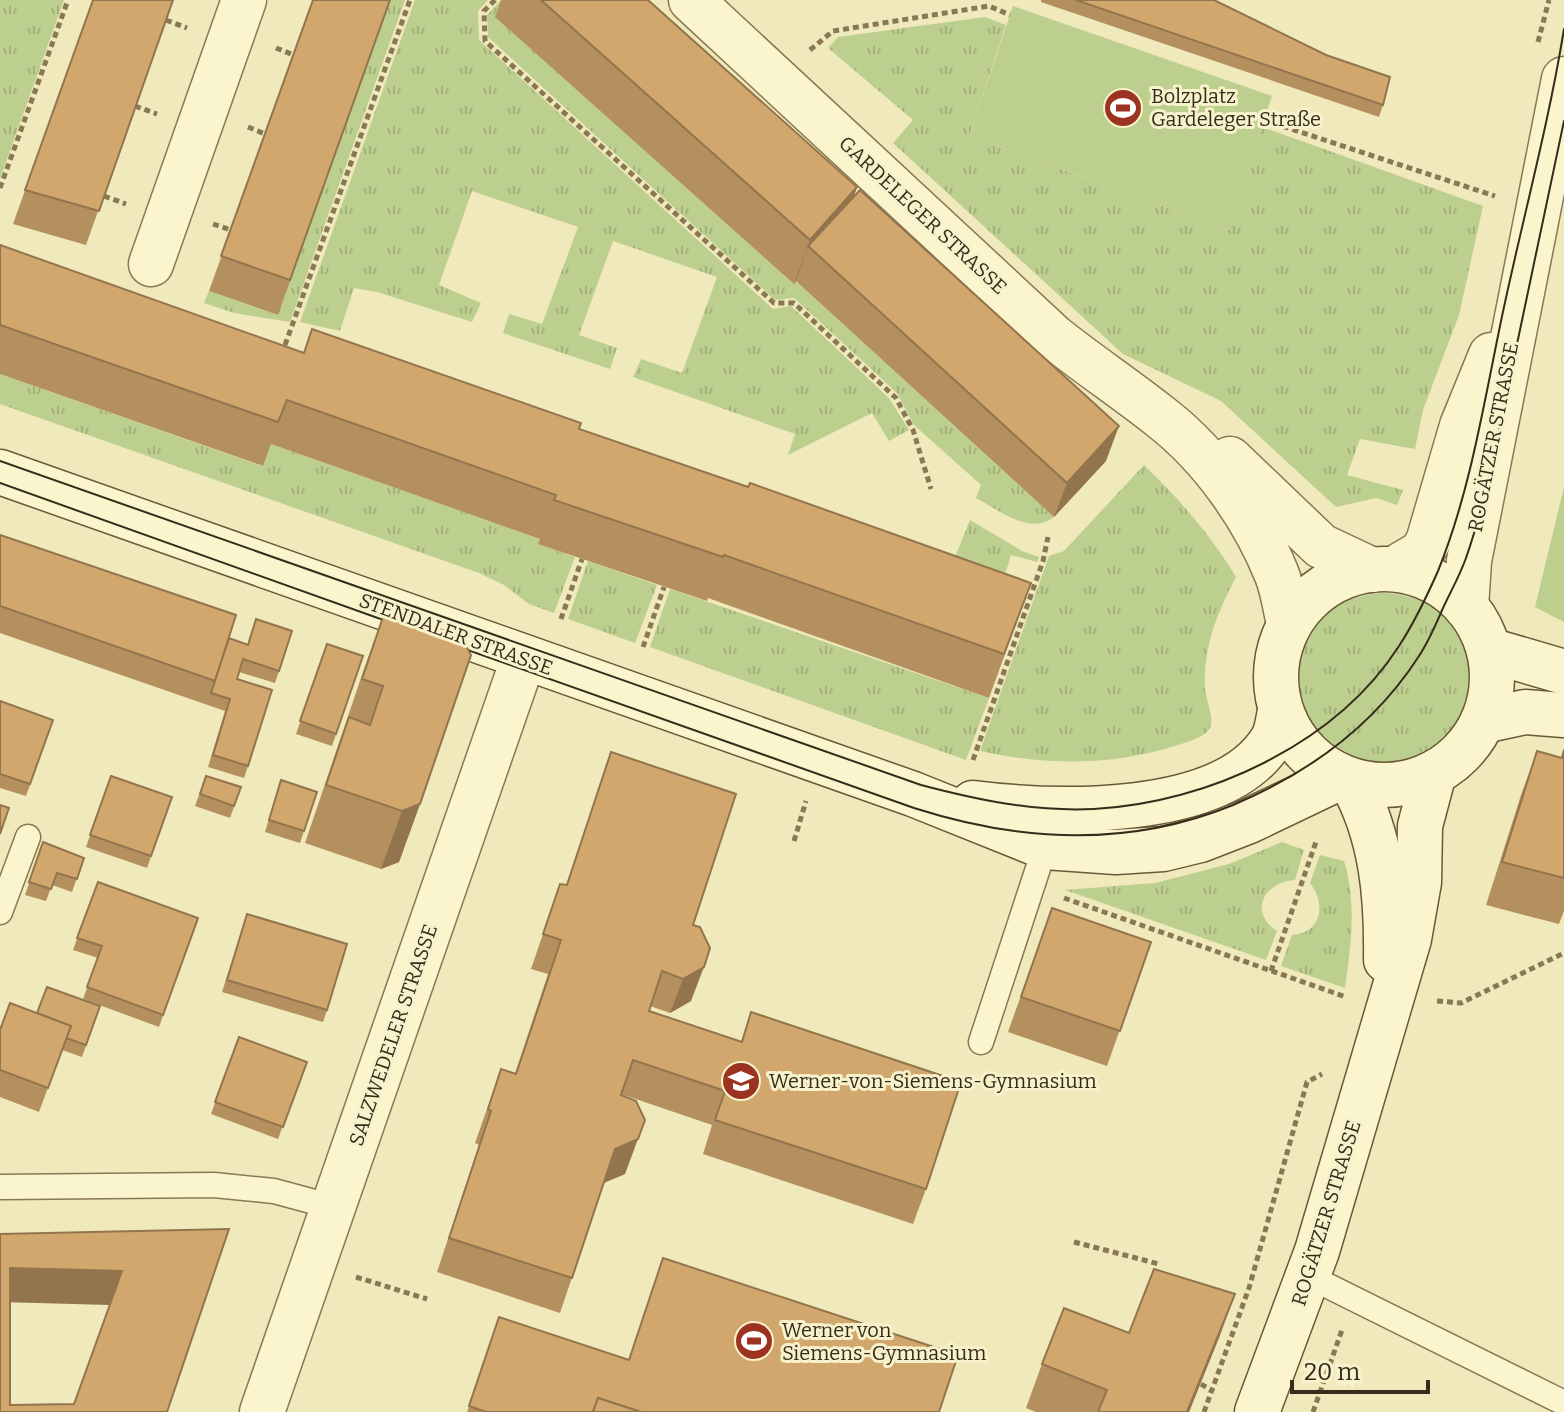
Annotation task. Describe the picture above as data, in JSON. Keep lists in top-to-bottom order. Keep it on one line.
{"streets":{"street":["GARDELEGER STRASSE","ROGÄTZER STRASSE","STENDALER STRASSE","SALZWEDELER STRASSE"]},"crossings":[["GARDELEGER STRASSE","ROGÄTZER STRASSE"],["GARDELEGER STRASSE","STENDALER STRASSE"],["ROGÄTZER STRASSE","STENDALER STRASSE"],["STENDALER STRASSE","SALZWEDELER STRASSE"]],"places":{"sports":["Bolzplatz Gardeleger Straße","Werner von Siemens-Gymnasium"],"school or university":["Werner-von-Siemens-Gymnasium"]},"scale_bar":"20 m"}
